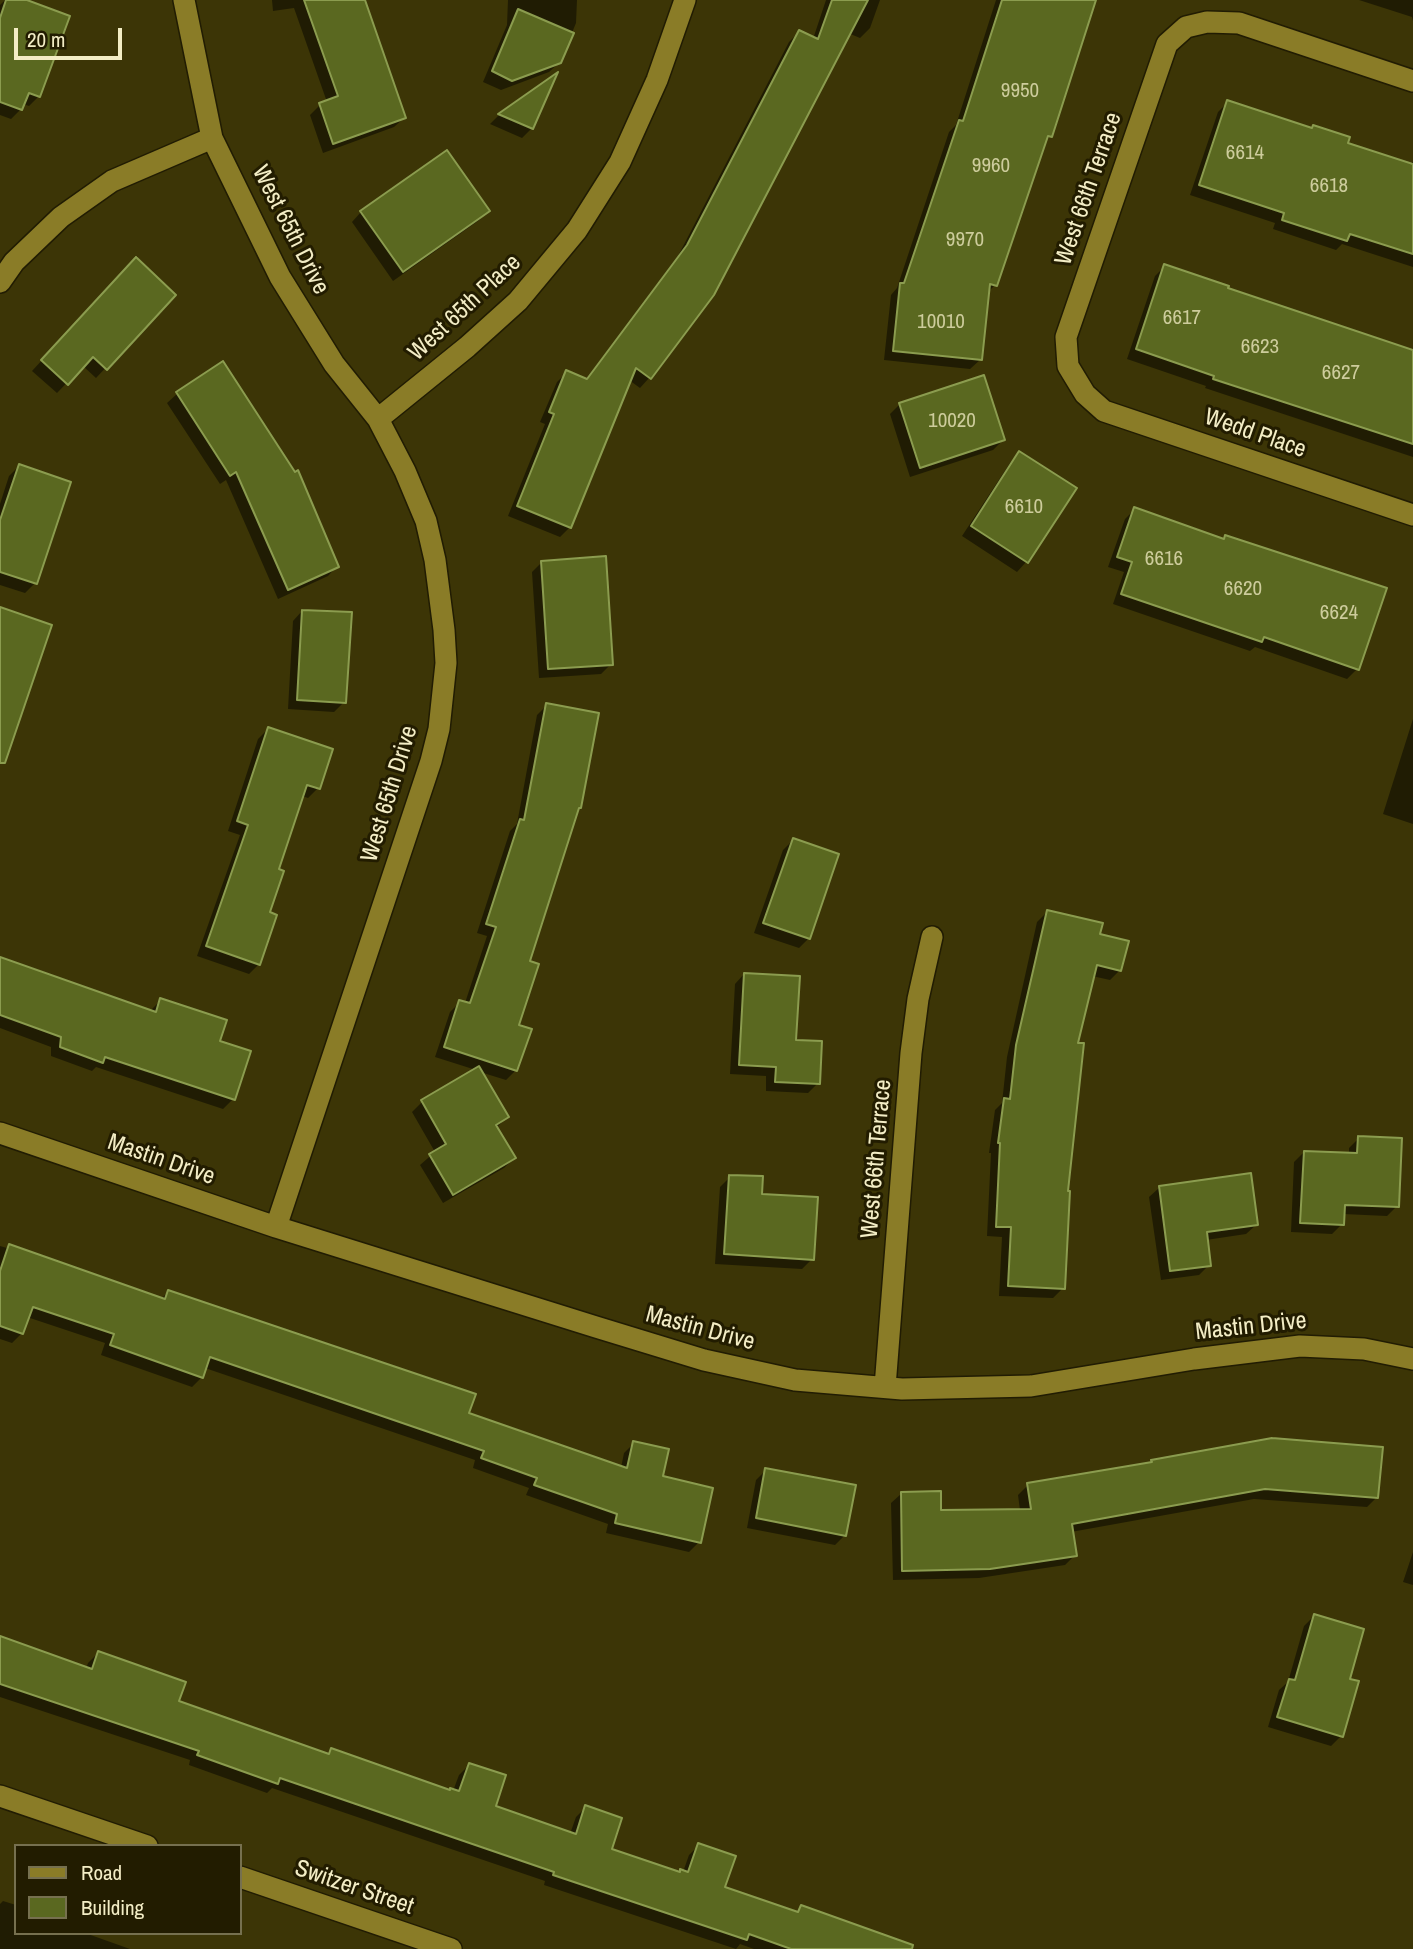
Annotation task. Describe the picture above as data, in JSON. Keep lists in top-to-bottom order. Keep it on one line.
{"streets":{"street":["West 66th Terrace","West 65th Drive","West 65th Place","Wedd Place","Mastin Drive","Switzer Street"]},"crossings":[["West 66th Terrace","Wedd Place"],["West 66th Terrace","Mastin Drive"],["West 65th Drive","West 65th Place"],["West 65th Drive","Mastin Drive"]],"house_numbers":["9950","6614","9960","6618","9970","6617","10010","6623","6627","10020","6610","6616","6620","6624"],"legend":["Road","Building"],"scale_bar":"20 m"}
